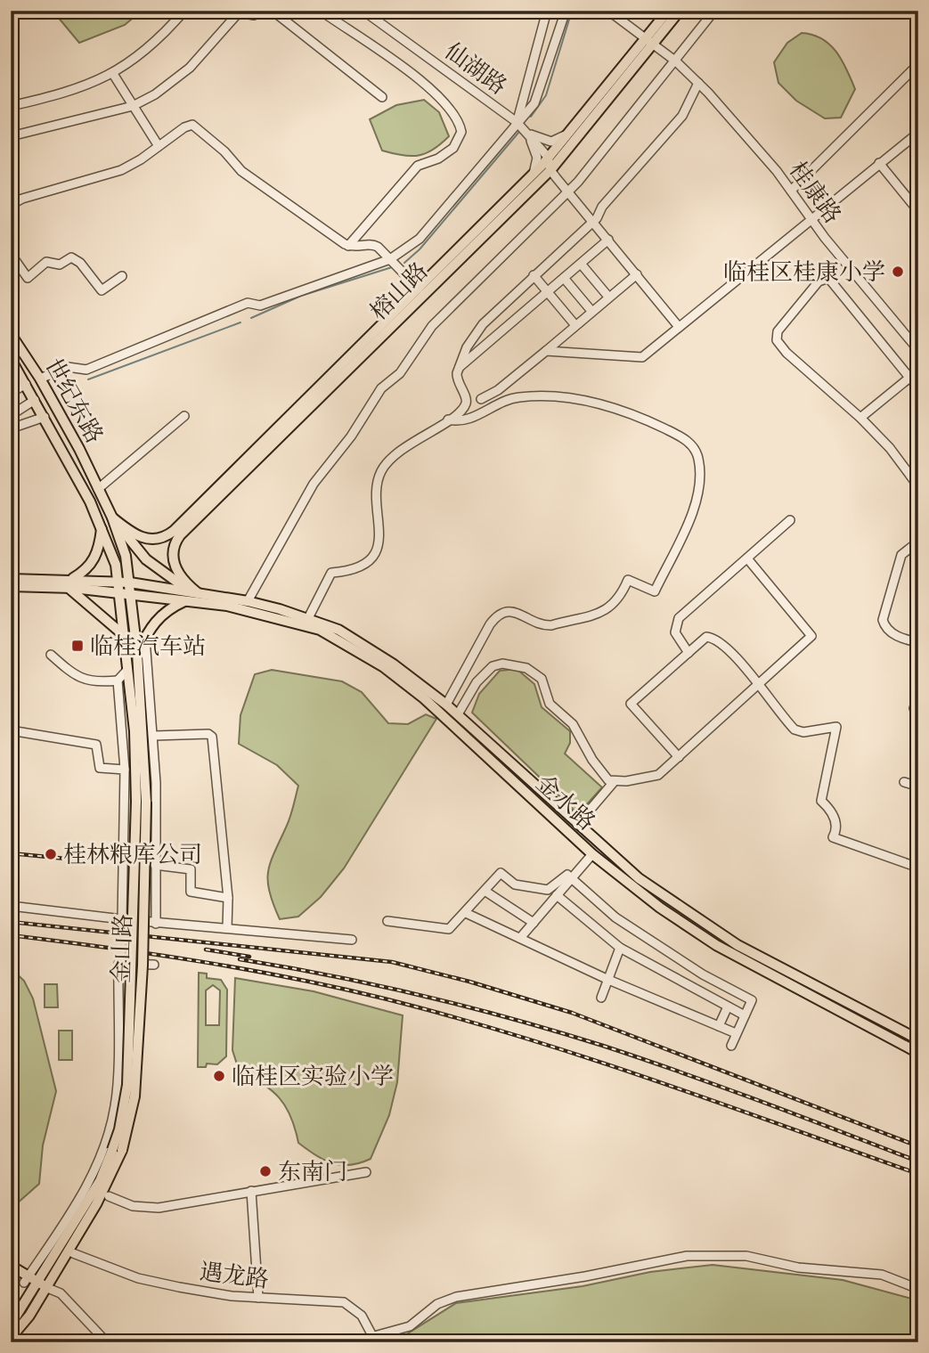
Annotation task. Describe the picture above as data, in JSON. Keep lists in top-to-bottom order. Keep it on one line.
{"streets":{"main road":["榕山路","世纪东路","金水路","金山路"],"street":["仙湖路","桂康路","遇龙路"]},"crossings":[["仙湖路","榕山路"],["桂康路","榕山路"],["榕山路","世纪东路"],["榕山路","金水路"],["榕山路","金山路"],["世纪东路","金山路"],["金水路","金山路"]],"places":{"other":["临桂区桂康小学","桂林粮库公司","临桂区实验小学","东南门"],"transit":["临桂汽车站"]}}
